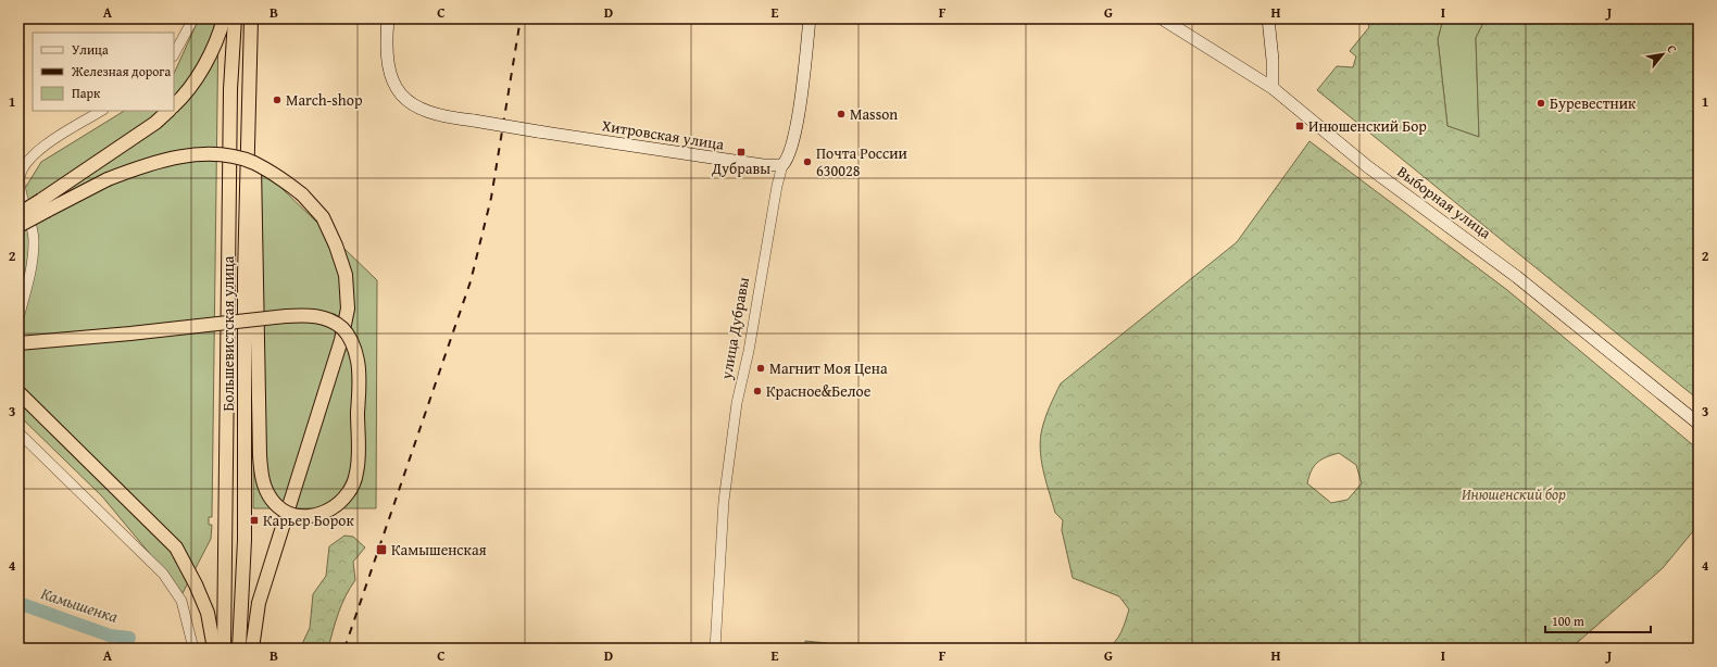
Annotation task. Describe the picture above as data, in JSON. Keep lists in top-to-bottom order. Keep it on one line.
{"streets":{"highway":["Большевистская улица"],"main road":["Хитровская улица","Выборная улица","улица Дубравы"]},"crossings":[["Хитровская улица","улица Дубравы"]],"water":["Камышенка"],"parks":["Инюшенский бор"],"places":{"other":["March-shop","Буревестник","Masson","Почта России 630028","Магнит Моя Цена","Красное&Белое"],"transit":["Инюшенский Бор","Дубравы","Карьер Борок","Камышенская"]},"legend":["Улица","Железная дорога","Парк"],"scale_bar":"100 m","north":"top right","grid":{"columns":["A","B","C","D","E","F","G","H","I","J"],"rows":["1","2","3","4"]}}
